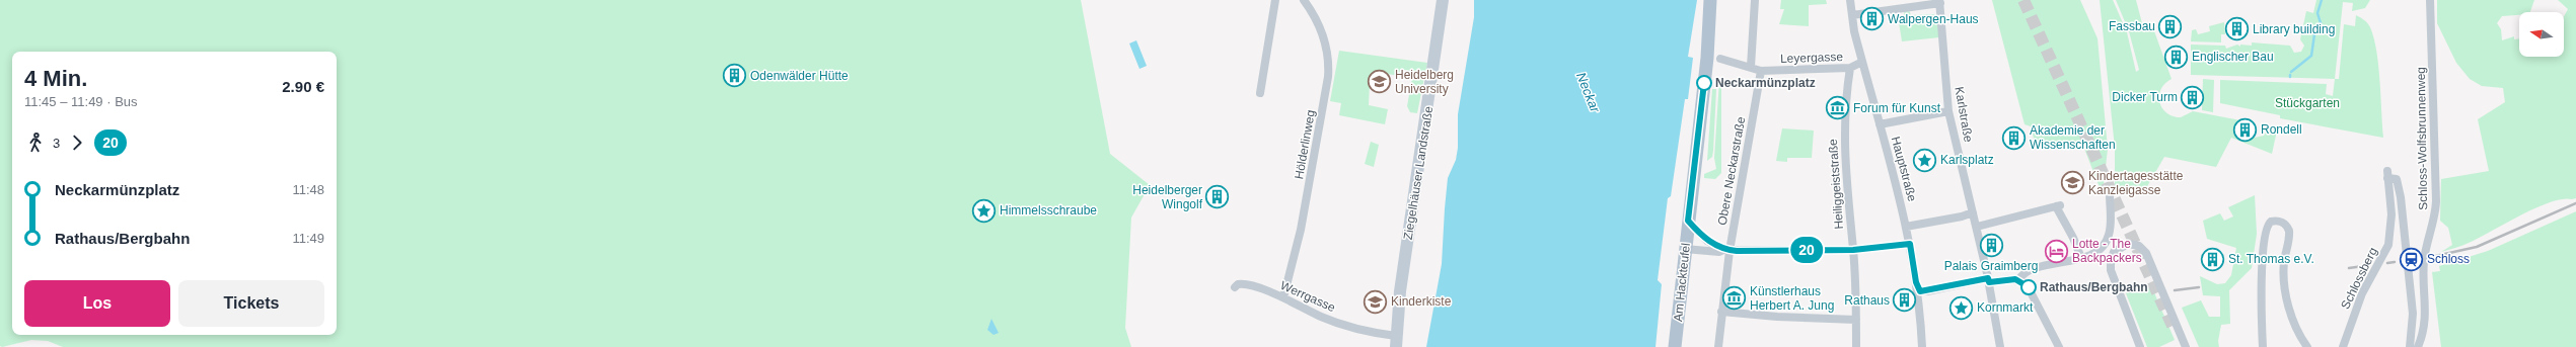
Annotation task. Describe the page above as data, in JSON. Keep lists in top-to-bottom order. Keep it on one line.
{"streets":{"main road":["Ziegelhäuser Landstraße","Am Hackteufel"],"street":["Leyergasse","Karlstraße","Schloss-Wolfsbrunnenweg","Hölderlinweg","Hauptstraße","Obere Neckarstraße","Heiliggeiststraße","Schlossberg","Werrgasse"]},"crossings":[["Leyergasse","Hauptstraße"],["Leyergasse","Obere Neckarstraße"],["Leyergasse","Heiliggeiststraße"],["Hölderlinweg","Werrgasse"],["Ziegelhäuser Landstraße","Werrgasse"]],"water":["Neckar"],"parks":["Stückgarten"],"places":{"building":["Walpergen-Haus","Fassbau","Library building","Englischer Bau","Odenwälder Hütte","Dicker Turm","Rondell","Akademie der Wissenschaften","Heidelberger Wingolf","Palais Graimberg","St. Thomas e.V.","Rathaus"],"school or university":["Heidelberg University","Kindertagesstätte Kanzleigasse","Kinderkiste"],"other":["Neckarmünzplatz","Rathaus/Bergbahn"],"museum":["Forum für Kunst","Künstlerhaus Herbert A. Jung"],"place":["Karlsplatz","Himmelsschraube","Kornmarkt"],"hotel":["Lotte - The Backpackers"],"station":["Schloss"]},"lines":["bus line 20"],"north":"left","page":{"on_map":"20","heading":["4 Min.","11:45 – 11:49 · Bus","2.90 €"],"legs":["3","20"],"list":[{"name":"Neckarmünzplatz","value":"11:48"},{"name":"Rathaus/Bergbahn","value":"11:49"}],"buttons":["Los","Tickets"]}}
